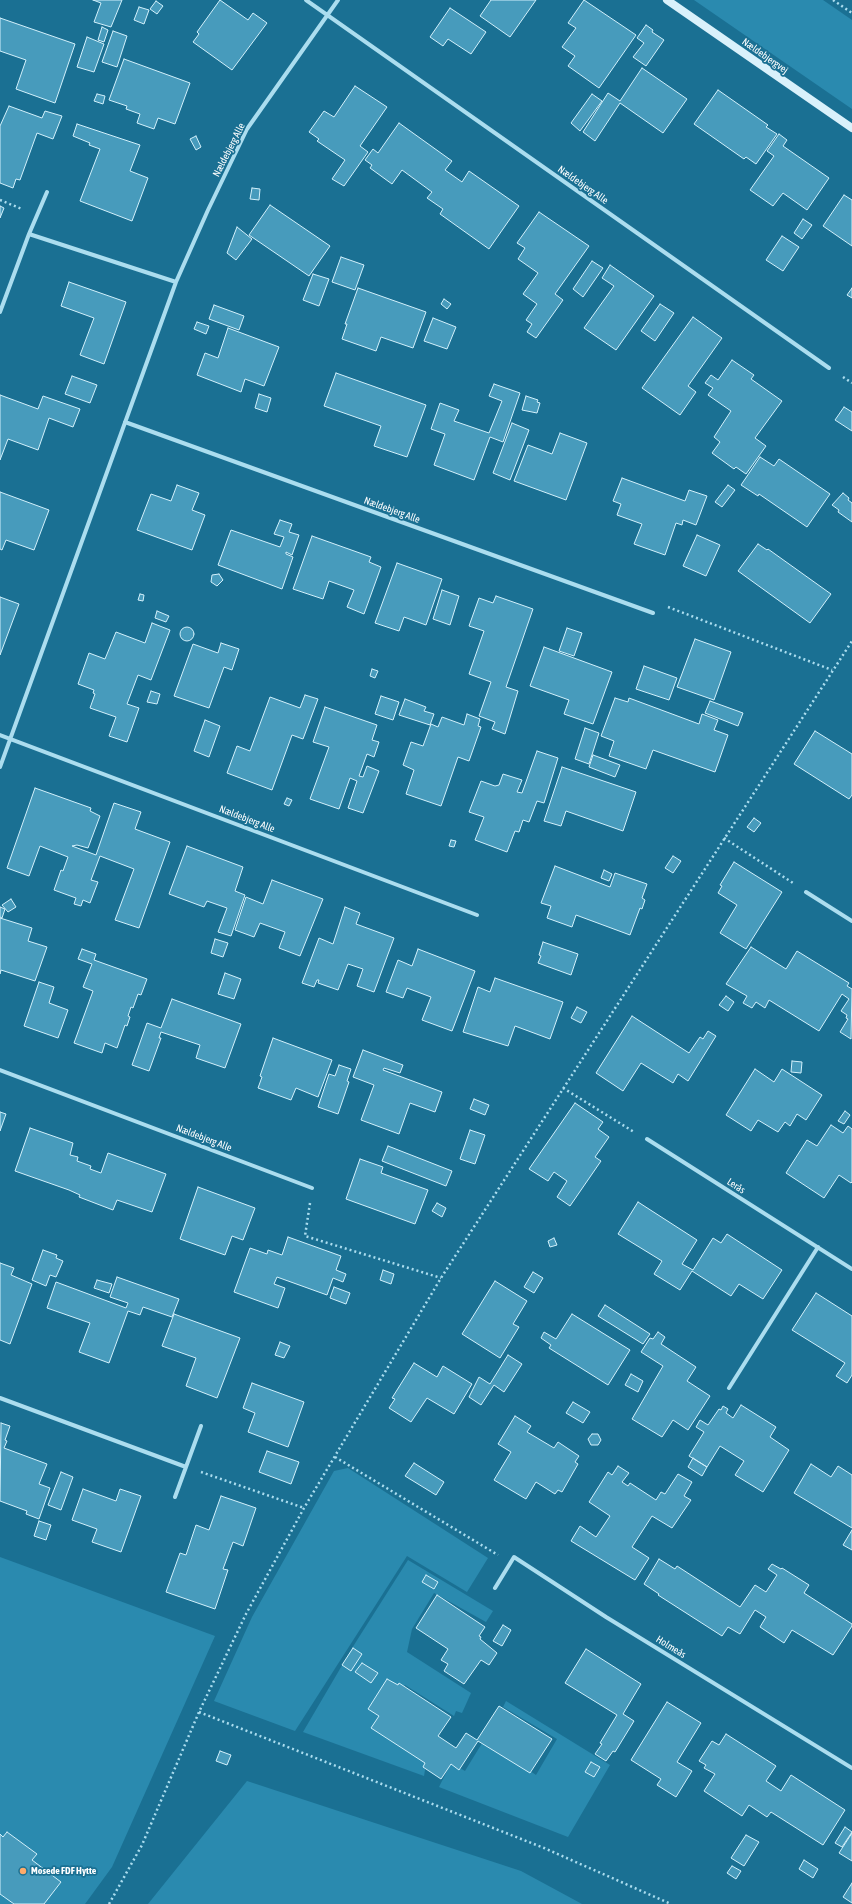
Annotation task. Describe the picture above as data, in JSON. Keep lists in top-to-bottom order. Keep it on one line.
{"streets":{"street":["Nældebjergvej","Nældebjerg Alle","Lerås","Holmeås"]},"places":["Mosede FDF Hytte"]}
